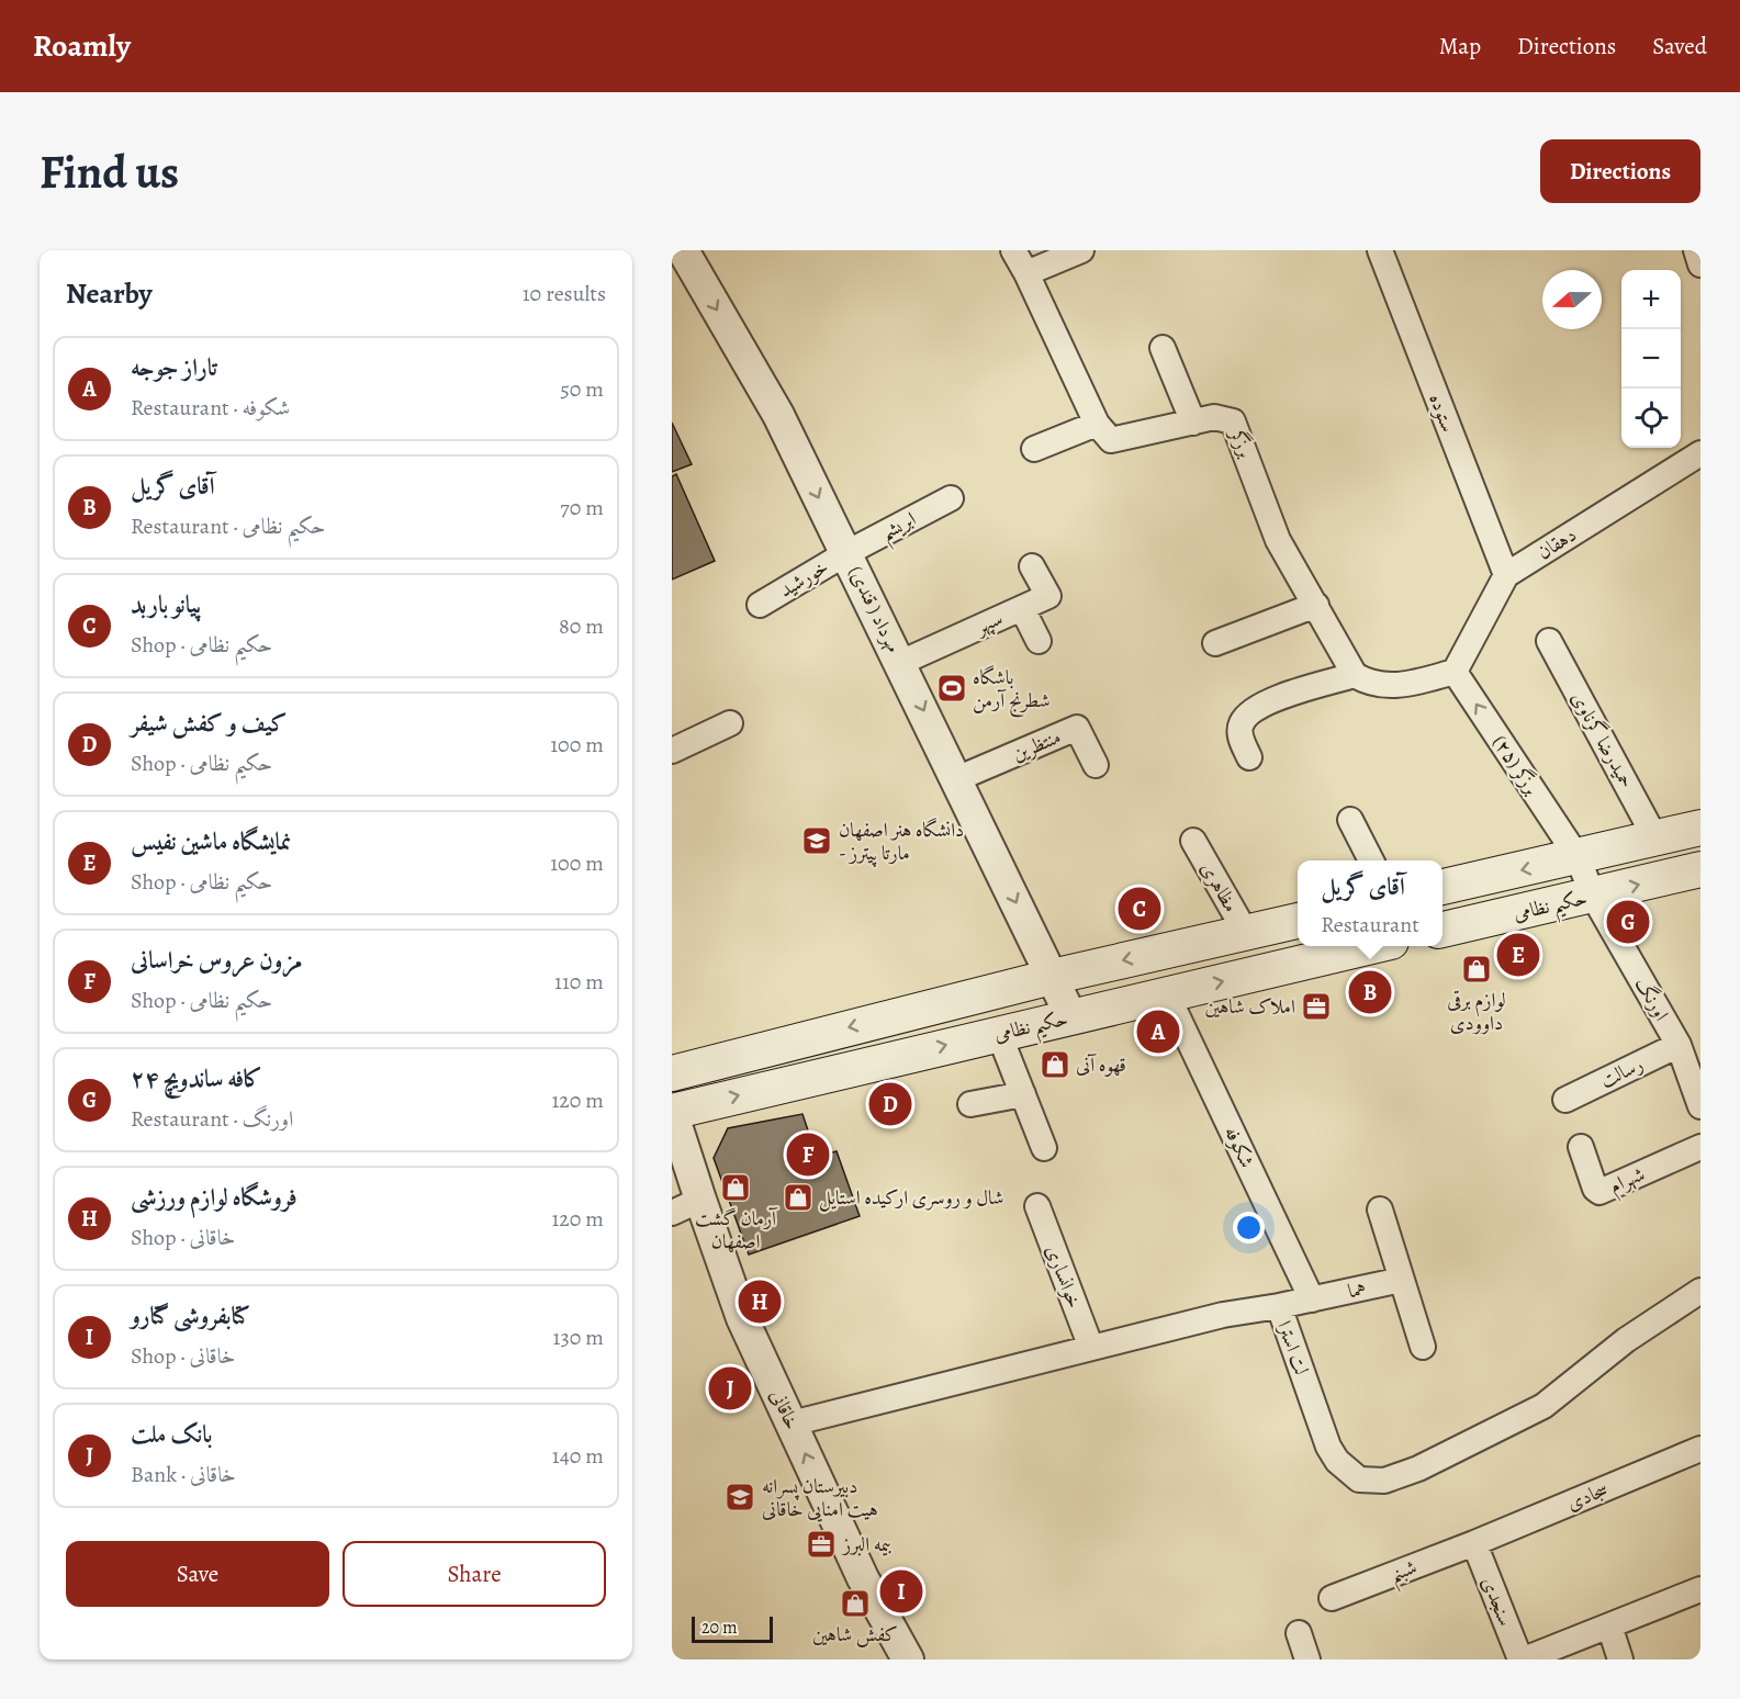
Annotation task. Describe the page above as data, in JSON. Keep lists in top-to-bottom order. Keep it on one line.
{"streets":{"main road":["حکیم نظامی"],"street":["ستوده","برزگر","ابریشم","دهقان","خورشید","مهرداد ( قندی)","سپهر","حمیدرضا گرناوی","منتظرین","برزگر (۲۵)","مظاهری","اورنگ","رسالت","شکوفه","شهرام","خوانساری","هما","لت استرا","خاقانی","سجادی","شبنم","سنجدی"]},"crossings":[["ستوده","دهقان"],["ابریشم","خورشید"],["ابریشم","مهرداد ( قندی)"],["دهقان","برزگر (۲۵)"],["خورشید","مهرداد ( قندی)"],["مهرداد ( قندی)","سپهر"],["مهرداد ( قندی)","منتظرین"],["مهرداد ( قندی)","حکیم نظامی"],["حمیدرضا گرناوی","حکیم نظامی"],["برزگر (۲۵)","حکیم نظامی"],["برزگر (۲۵)","اورنگ"],["حکیم نظامی","اورنگ"],["حکیم نظامی","شکوفه"],["حکیم نظامی","خاقانی"],["اورنگ","رسالت"],["شکوفه","هما"],["خوانساری","لت استرا"],["هما","لت استرا"],["لت استرا","خاقانی"],["سجادی","شبنم"],["سجادی","سنجدی"],["شبنم","سنجدی"]],"one_way":["مهرداد ( قندی)","برزگر (۲۵)","خاقانی"],"places":{"sports":["باشگاه شطرنج آرمن"],"school or university":["دانشگاه هنر اصفهان - مارتا پیترز","دبیرستان پسرانه هیت امنایی خاقانی"],"shop":["لوازم برقی داوودی","قهوه آنی","آرمان گشت اصفهان","شال و روسری ارکیده استایل","کفش شاهین"],"office":["املاک شاهین","بیمه البرز"]},"scale_bar":"20 m","north":"left","page":{"header":"Roamly","nav":["Map","Directions","Saved"],"buttons":["Directions",["Save","Share"]],"title":"Find us","heading":["Nearby","10 results"],"map_buttons":["+","−"],"list":[{"mark":"A","name":"تاراز جوجه","note":"Restaurant · شکوفه","value":"50 m"},{"mark":"B","name":"آقای گریل","note":"Restaurant · حکیم نظامی","value":"70 m"},{"mark":"C","name":"پیانو باربد","note":"Shop · حکیم نظامی","value":"80 m"},{"mark":"D","name":"کیف و کفش شیفر","note":"Shop · حکیم نظامی","value":"100 m"},{"mark":"E","name":"نمایشگاه ماشین نفیس","note":"Shop · حکیم نظامی","value":"100 m"},{"mark":"F","name":"مزون عروس خراسانی","note":"Shop · حکیم نظامی","value":"110 m"},{"mark":"G","name":"کافه ساندویچ ۲۴","note":"Restaurant · اورنگ","value":"120 m"},{"mark":"H","name":"فروشگاه لوازم ورزشی","note":"Shop · خاقانی","value":"120 m"},{"mark":"I","name":"کتابفروشی گتارو","note":"Shop · خاقانی","value":"130 m"},{"mark":"J","name":"بانک ملت","note":"Bank · خاقانی","value":"140 m"}],"popup":["آقای گریل","Restaurant"],"pins":["C","G","E","B","A","D","F","H","J","I"],"scale":"20 m"}}
